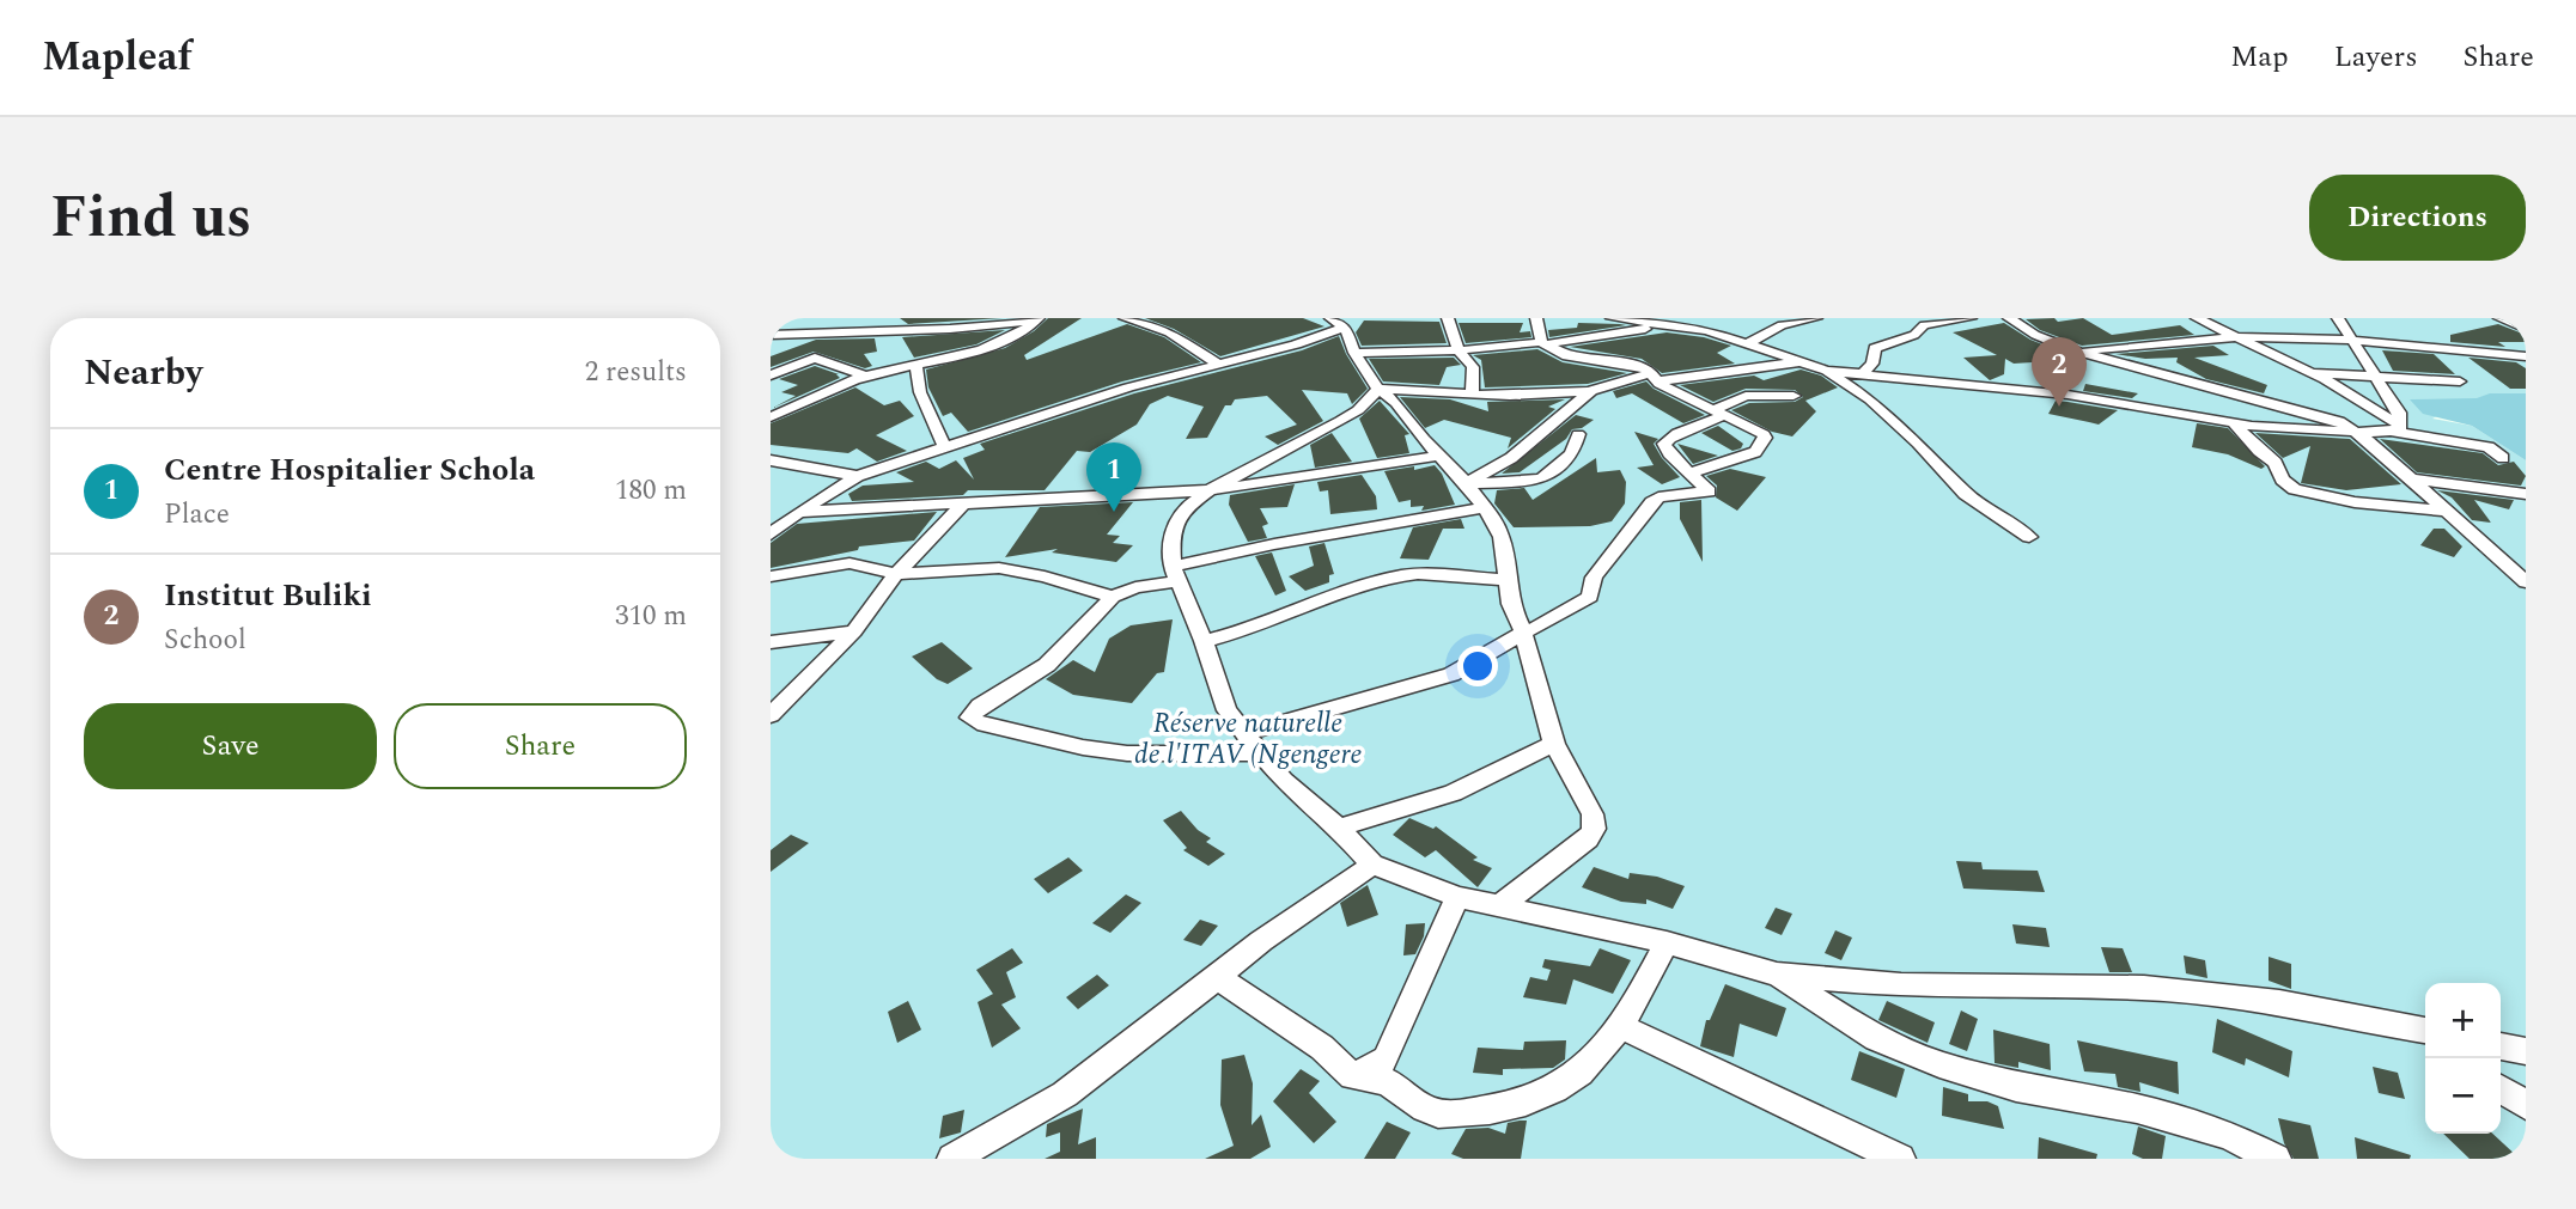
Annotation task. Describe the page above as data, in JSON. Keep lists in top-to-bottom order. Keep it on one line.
{"parks":["Réserve naturelle de l'ITAV (Ngengere"],"page":{"header":"Mapleaf","nav":["Map","Layers","Share"],"title":"Find us","buttons":["Directions",["Save","Share"]],"heading":["Nearby","2 results"],"pins":["2","1"],"list":[{"mark":"1","name":"Centre Hospitalier Schola","note":"Place","value":"180 m"},{"mark":"2","name":"Institut Buliki","note":"School","value":"310 m"}],"map_buttons":["+","−"]}}
